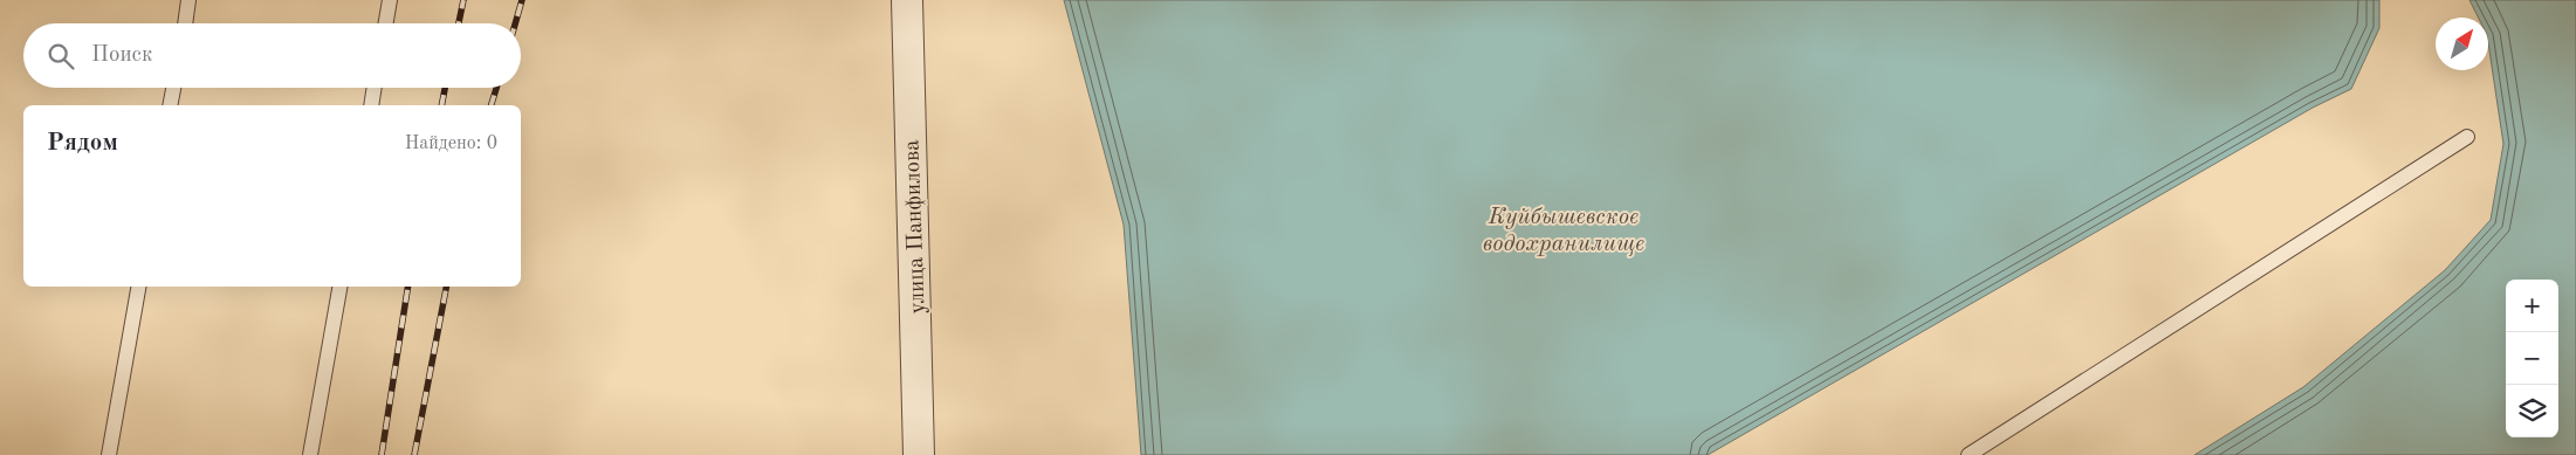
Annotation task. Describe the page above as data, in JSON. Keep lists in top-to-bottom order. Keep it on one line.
{"streets":{"street":["улица Панфилова"]},"water":["Куйбышевское водохранилище"],"north":"top right","page":{"search":"Поиск","heading":["Рядом","Найдено: 0"],"map_buttons":["+","−"]}}
